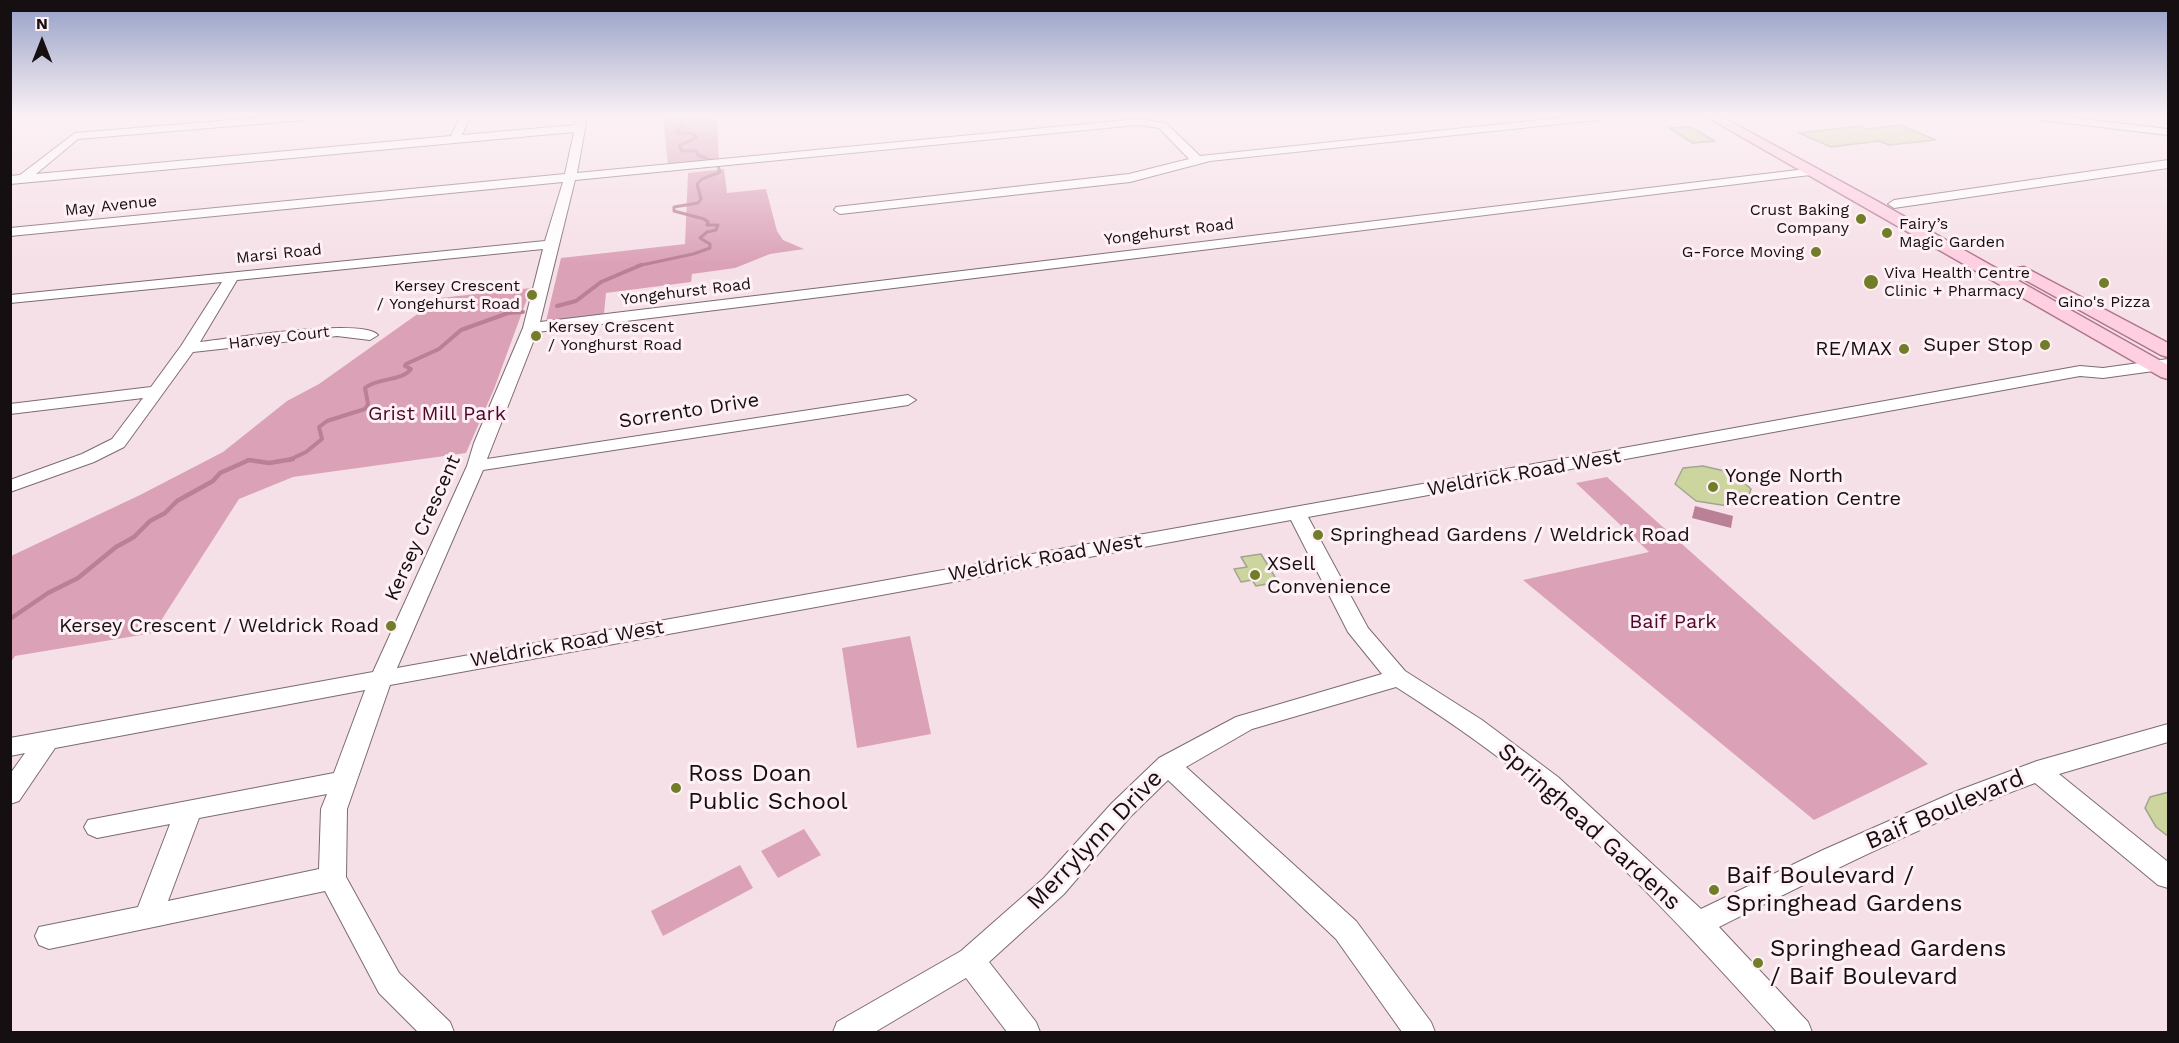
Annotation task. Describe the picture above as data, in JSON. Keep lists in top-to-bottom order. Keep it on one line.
{"streets":{"street":["May Avenue","Yongehurst Road","Marsi Road","Harvey Court","Sorrento Drive","Weldrick Road West","Kersey Crescent","Baif Boulevard","Springhead Gardens","Merrylynn Drive"]},"crossings":[["May Avenue","Kersey Crescent"],["Yongehurst Road","Kersey Crescent"],["Marsi Road","Kersey Crescent"],["Sorrento Drive","Kersey Crescent"],["Weldrick Road West","Kersey Crescent"],["Weldrick Road West","Springhead Gardens"],["Baif Boulevard","Springhead Gardens"],["Springhead Gardens","Merrylynn Drive"]],"parks":["Grist Mill Park","Baif Park"],"places":["Crust Baking Company","Fairy’s Magic Garden","G-Force Moving","Viva Health Centre Clinic + Pharmacy","Gino's Pizza","Kersey Crescent / Yongehurst Road","Kersey Crescent / Yonghurst Road","Super Stop","RE/MAX","Yonge North Recreation Centre","Springhead Gardens / Weldrick Road","XSell Convenience","Kersey Crescent / Weldrick Road","Ross Doan Public School","Baif Boulevard / Springhead Gardens","Springhead Gardens / Baif Boulevard"],"north":"top"}
